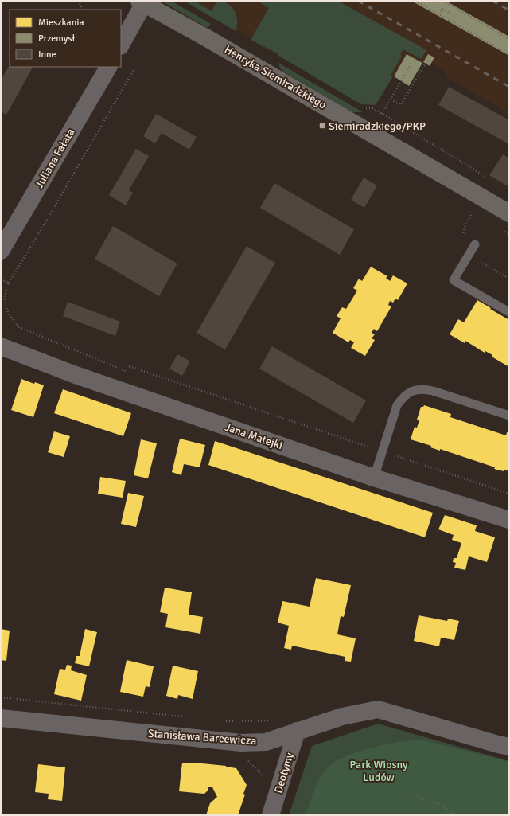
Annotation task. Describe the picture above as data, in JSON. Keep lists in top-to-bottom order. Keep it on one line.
{"streets":{"street":["Henryka Siemiradzkiego","Juliana Fałata","Jana Matejki","Stanisława Barcewicza","Deotymy"]},"crossings":[["Stanisława Barcewicza","Deotymy"]],"parks":["Park Wiosny Ludów"],"places":{"transit":["Siemiradzkiego/PKP"]},"legend":["Mieszkania","Przemysł","Inne"]}
